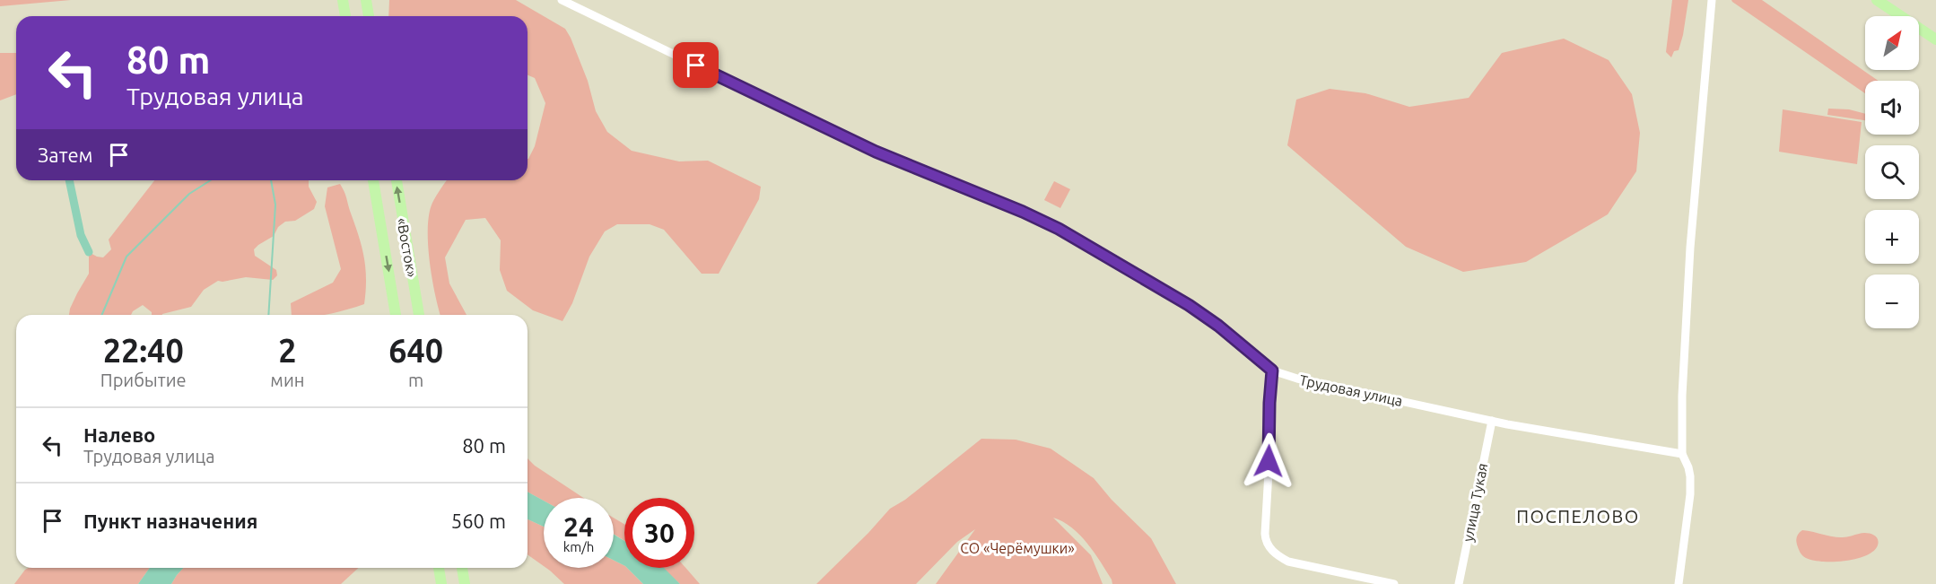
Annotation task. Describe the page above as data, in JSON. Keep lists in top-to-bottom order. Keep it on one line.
{"streets":{"main road":["«Восток»"],"street":["Трудовая улица","улица Тукая"]},"crossings":[["Трудовая улица","улица Тукая"]],"districts":["ПОСПЕЛОВО"],"parks":["СО «Черёмушки»"],"north":"top right","page":{"map_buttons":["+","−"],"turn":["80 m","Трудовая улица"],"then":"Затем","eta":["22:40","Прибытие","2","мин","640","m"],"list":[{"name":"Налево","note":"Трудовая улица","value":"80 m"},{"name":"Пункт назначения","value":"560 m"}],"speed":"24 km/h","limit":"30"}}
